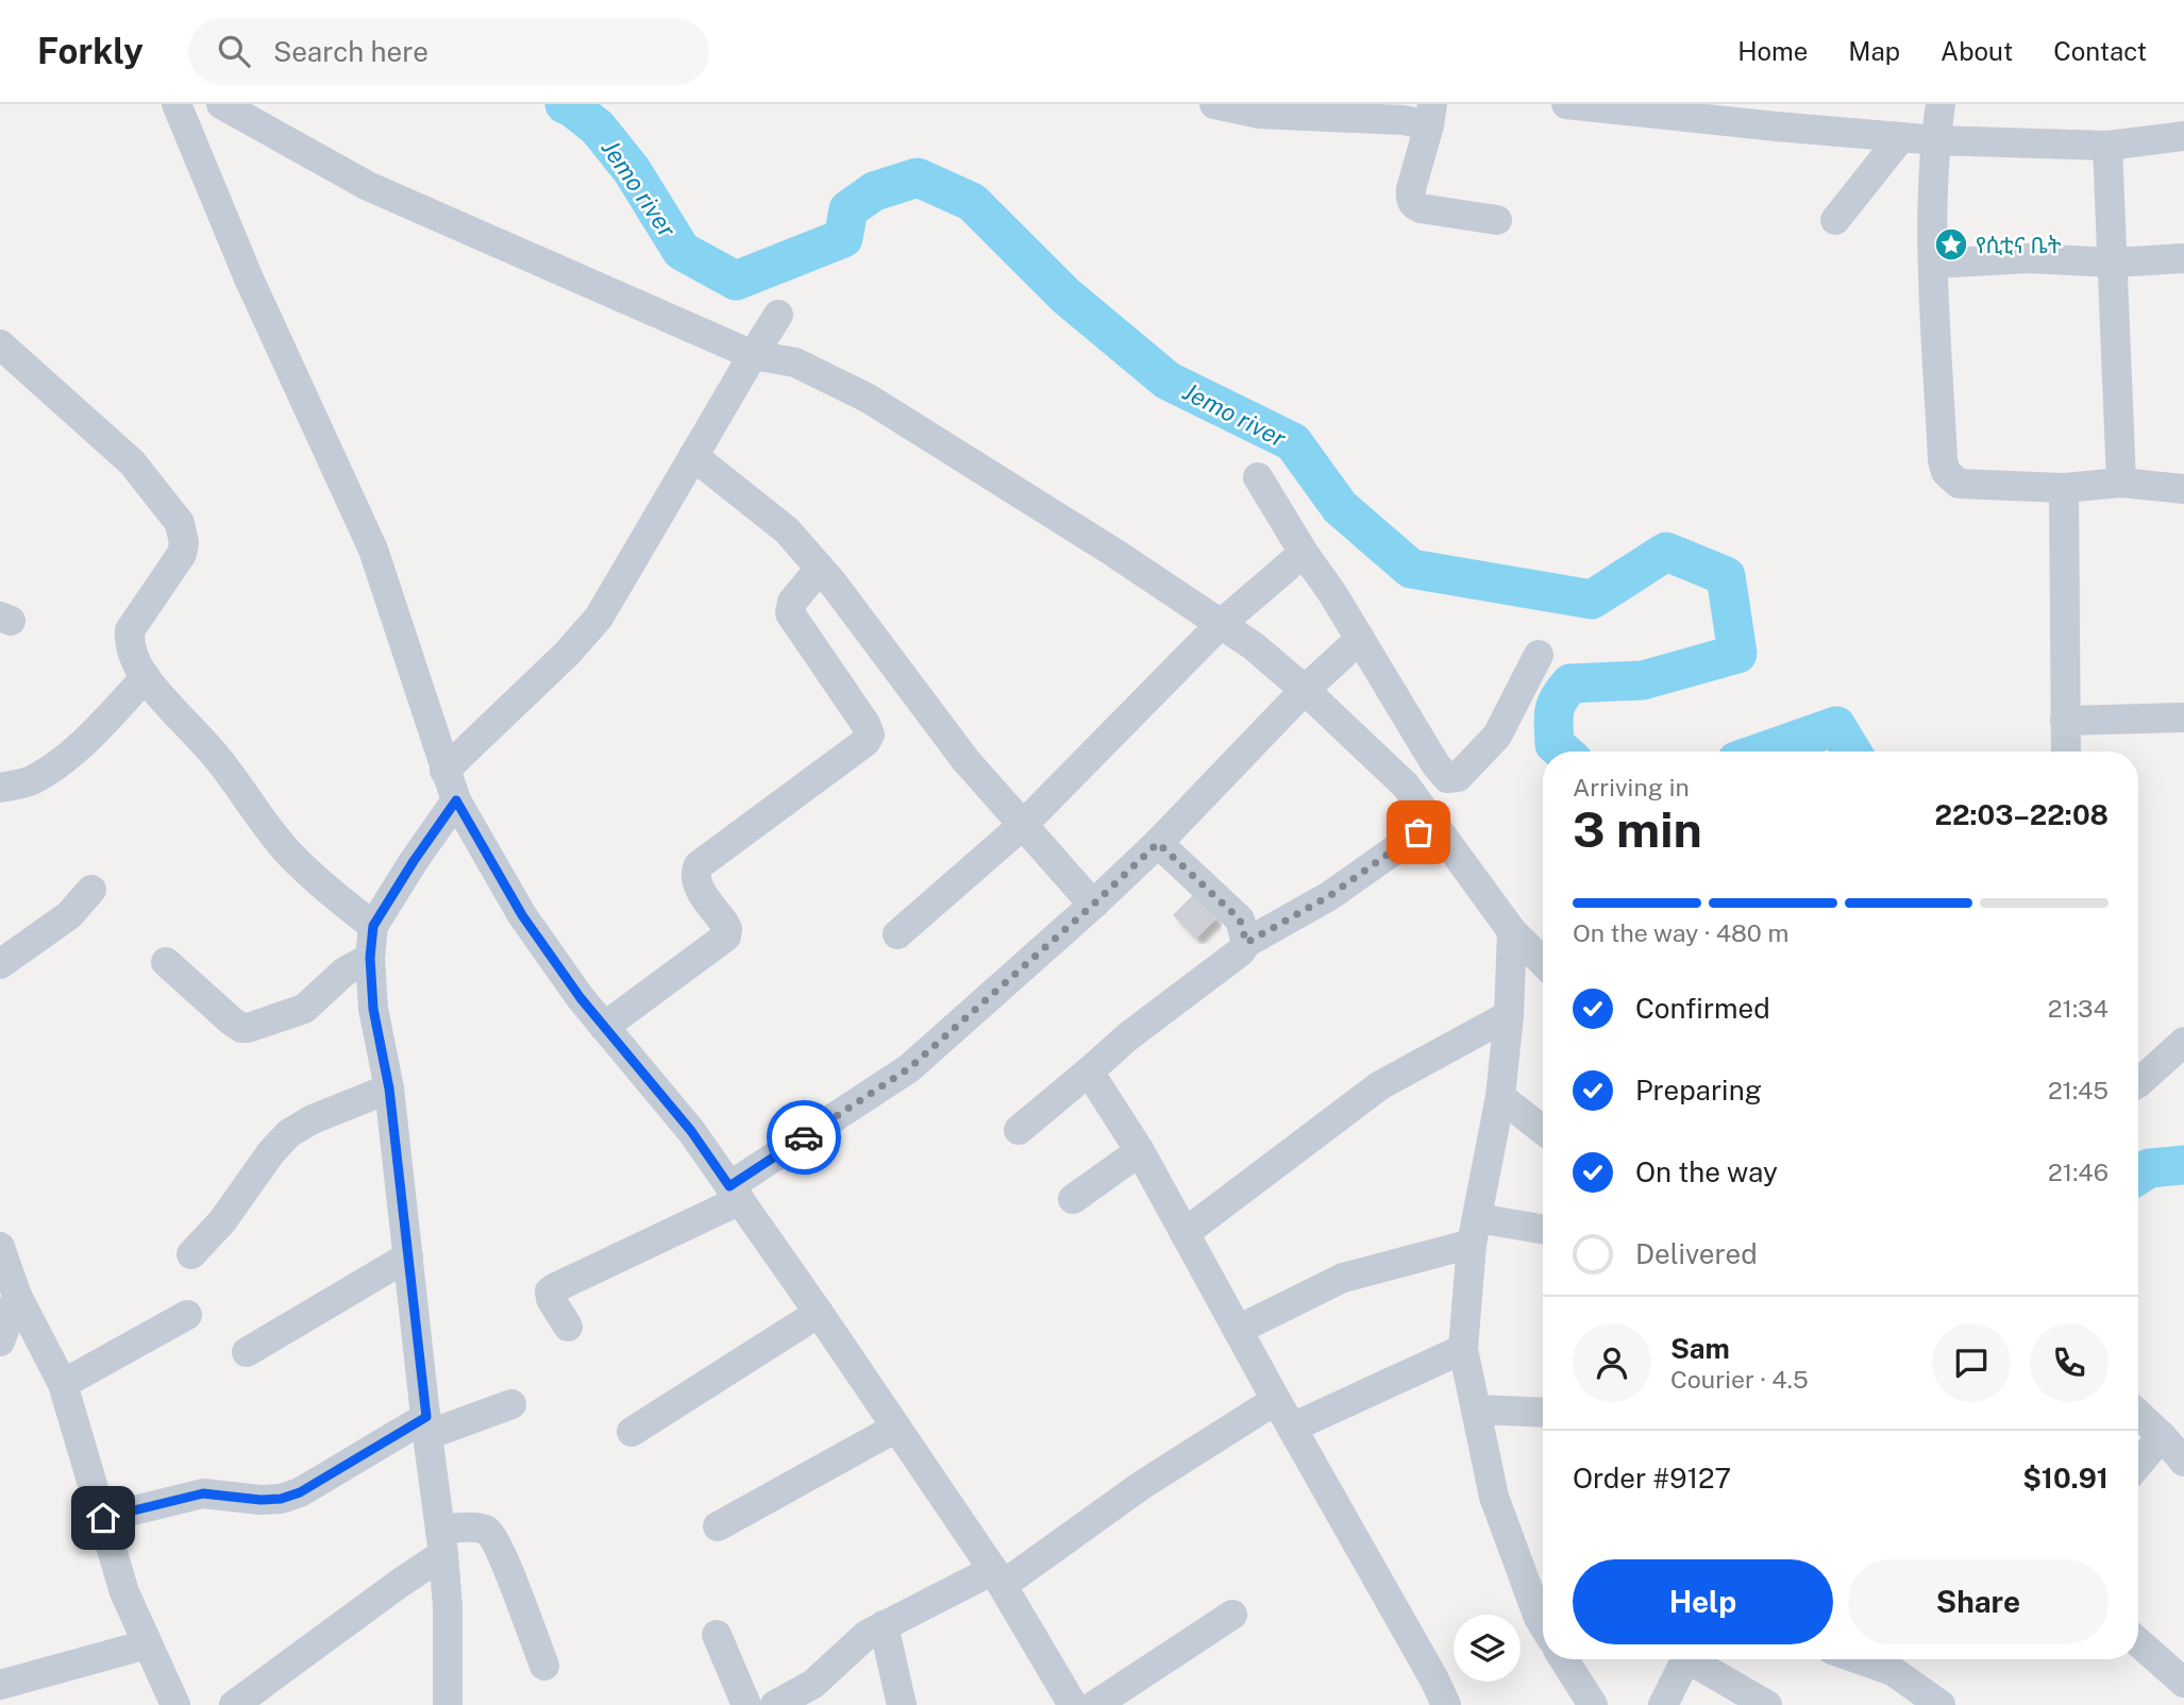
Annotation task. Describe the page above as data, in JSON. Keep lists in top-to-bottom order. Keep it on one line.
{"water":["Jemo river"],"places":{"place":["የሲቲና ቤት"]},"page":{"header":"Forkly","search":"Search here","nav":["Home","Map","About","Contact"],"heading":["3 min","Arriving in","22:03–22:08"],"panel":["Sam","Courier · 4.5","Order #9127","$10.91"],"bar":"On the way · 480 m","list":[["Confirmed","21:34"],["Preparing","21:45"],["On the way","21:46"],"Delivered"],"buttons":["Help","Share"]}}
